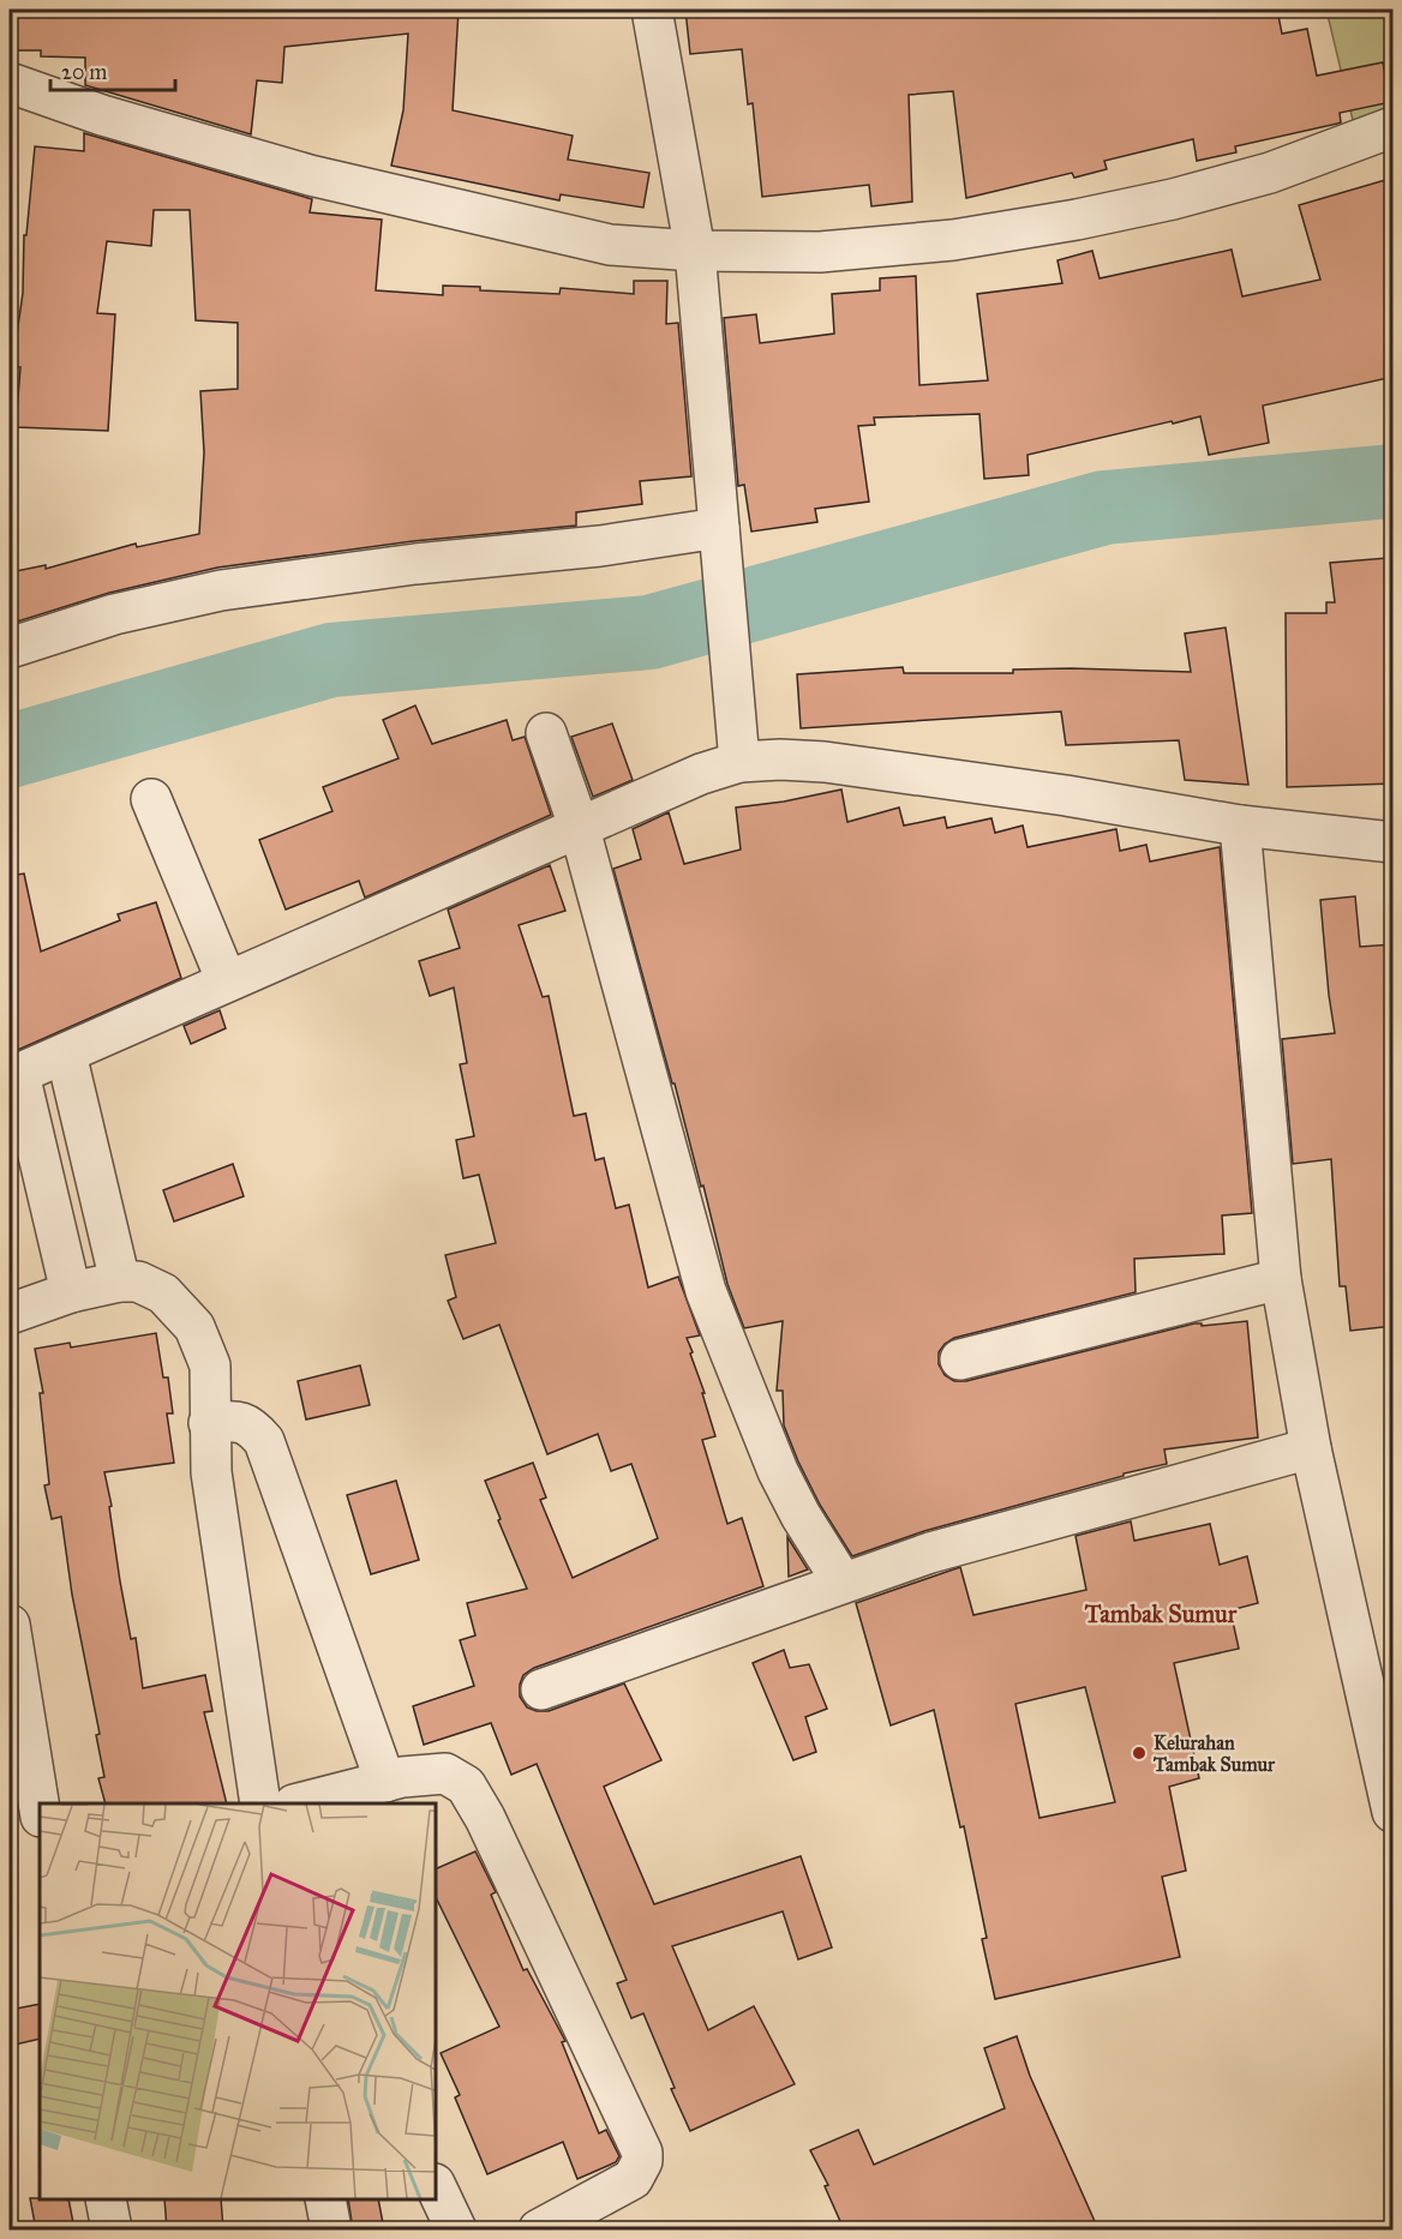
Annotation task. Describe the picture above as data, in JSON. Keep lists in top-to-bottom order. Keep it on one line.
{"districts":["Tambak Sumur"],"places":["Kelurahan Tambak Sumur"],"scale_bar":"20 m"}
